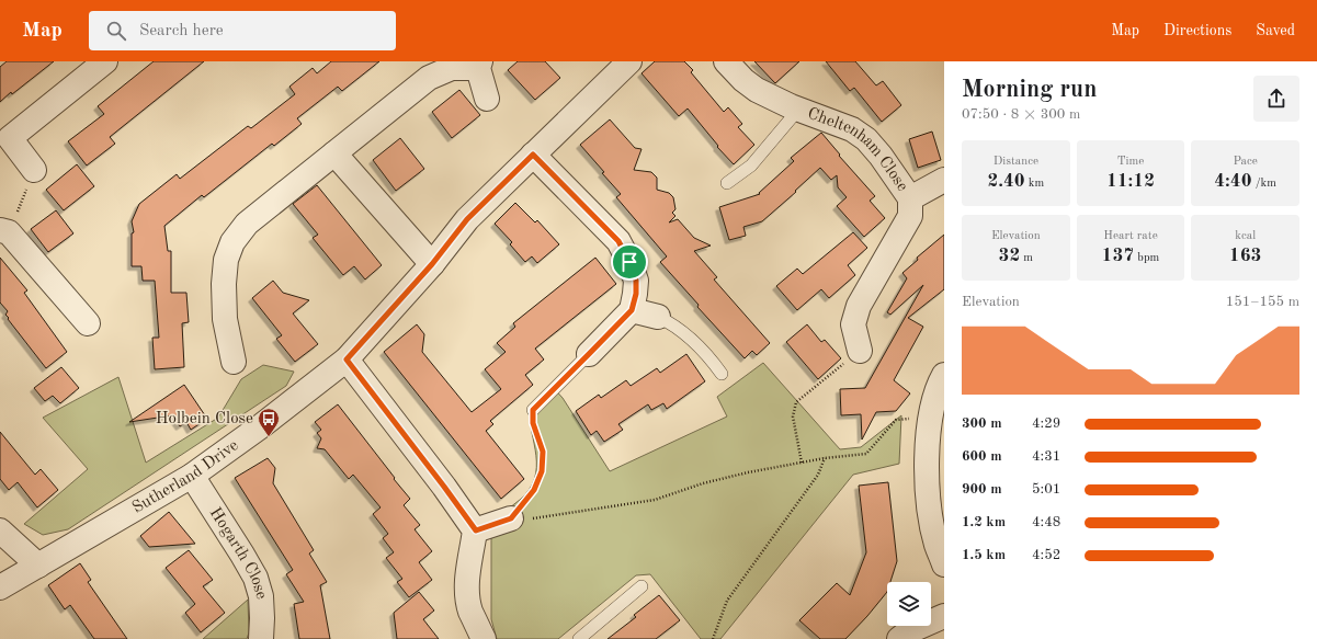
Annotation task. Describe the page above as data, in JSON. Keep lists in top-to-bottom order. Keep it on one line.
{"streets":{"street":["Cheltenham Close","Sutherland Drive","Hogarth Close"]},"crossings":[["Sutherland Drive","Hogarth Close"]],"places":{"bus stop":["Holbein Close"]},"page":{"header":"Map","search":"Search here","nav":["Map","Directions","Saved"],"heading":["Morning run","07:50 · 8 × 300 m"],"stats":[["Distance","2.40 km"],["Time","11:12"],["Pace","4:40 /km"],["Elevation","32 m"],["Heart rate","137 bpm"],["kcal","163"]],"chart":["Elevation","151–155 m"],"list":[{"name":"300 m","note":"4:29"},{"name":"600 m","note":"4:31"},{"name":"900 m","note":"5:01"},{"name":"1.2 km","note":"4:48"},{"name":"1.5 km","note":"4:52"}]}}
